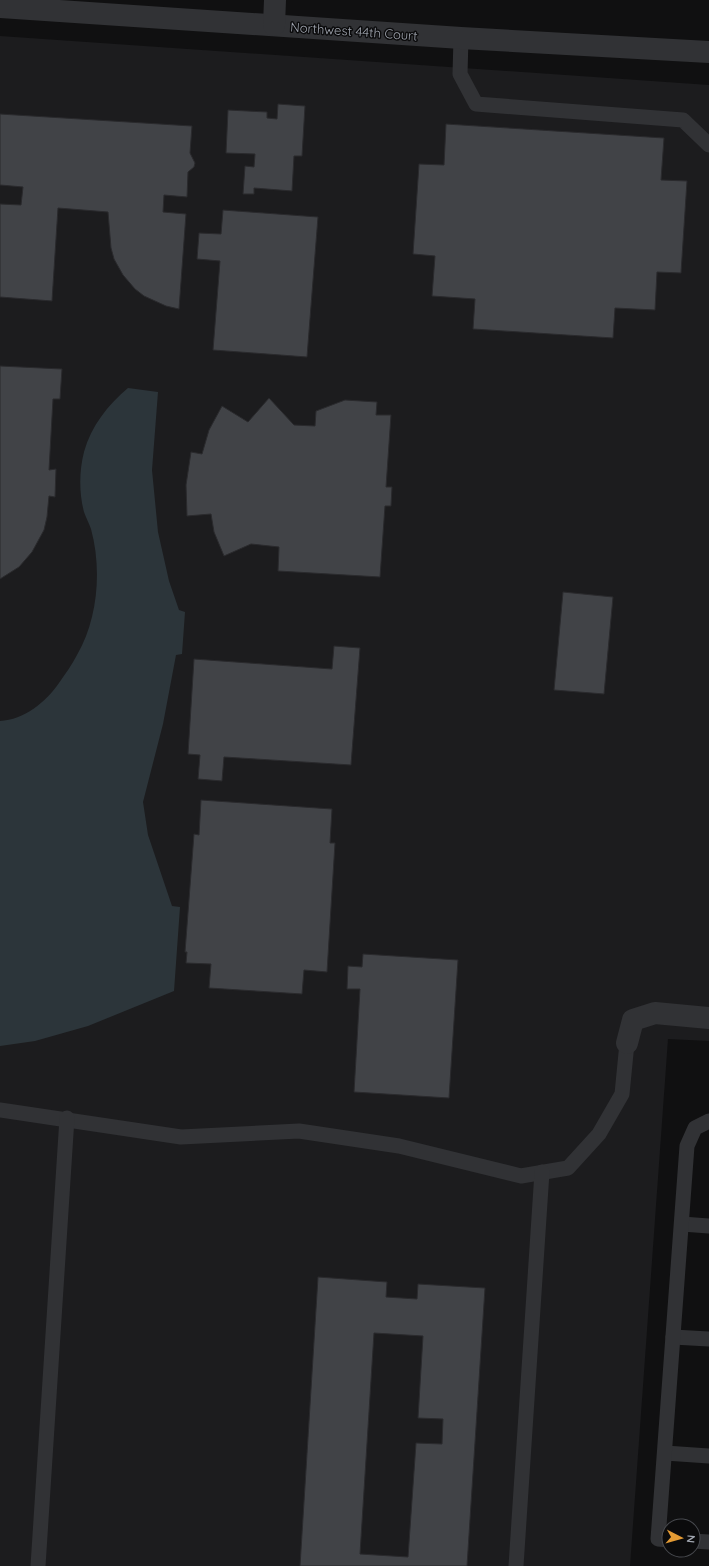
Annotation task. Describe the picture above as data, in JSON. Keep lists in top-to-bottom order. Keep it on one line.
{"streets":{"street":["Northwest 44th Court"]},"north":"right"}
